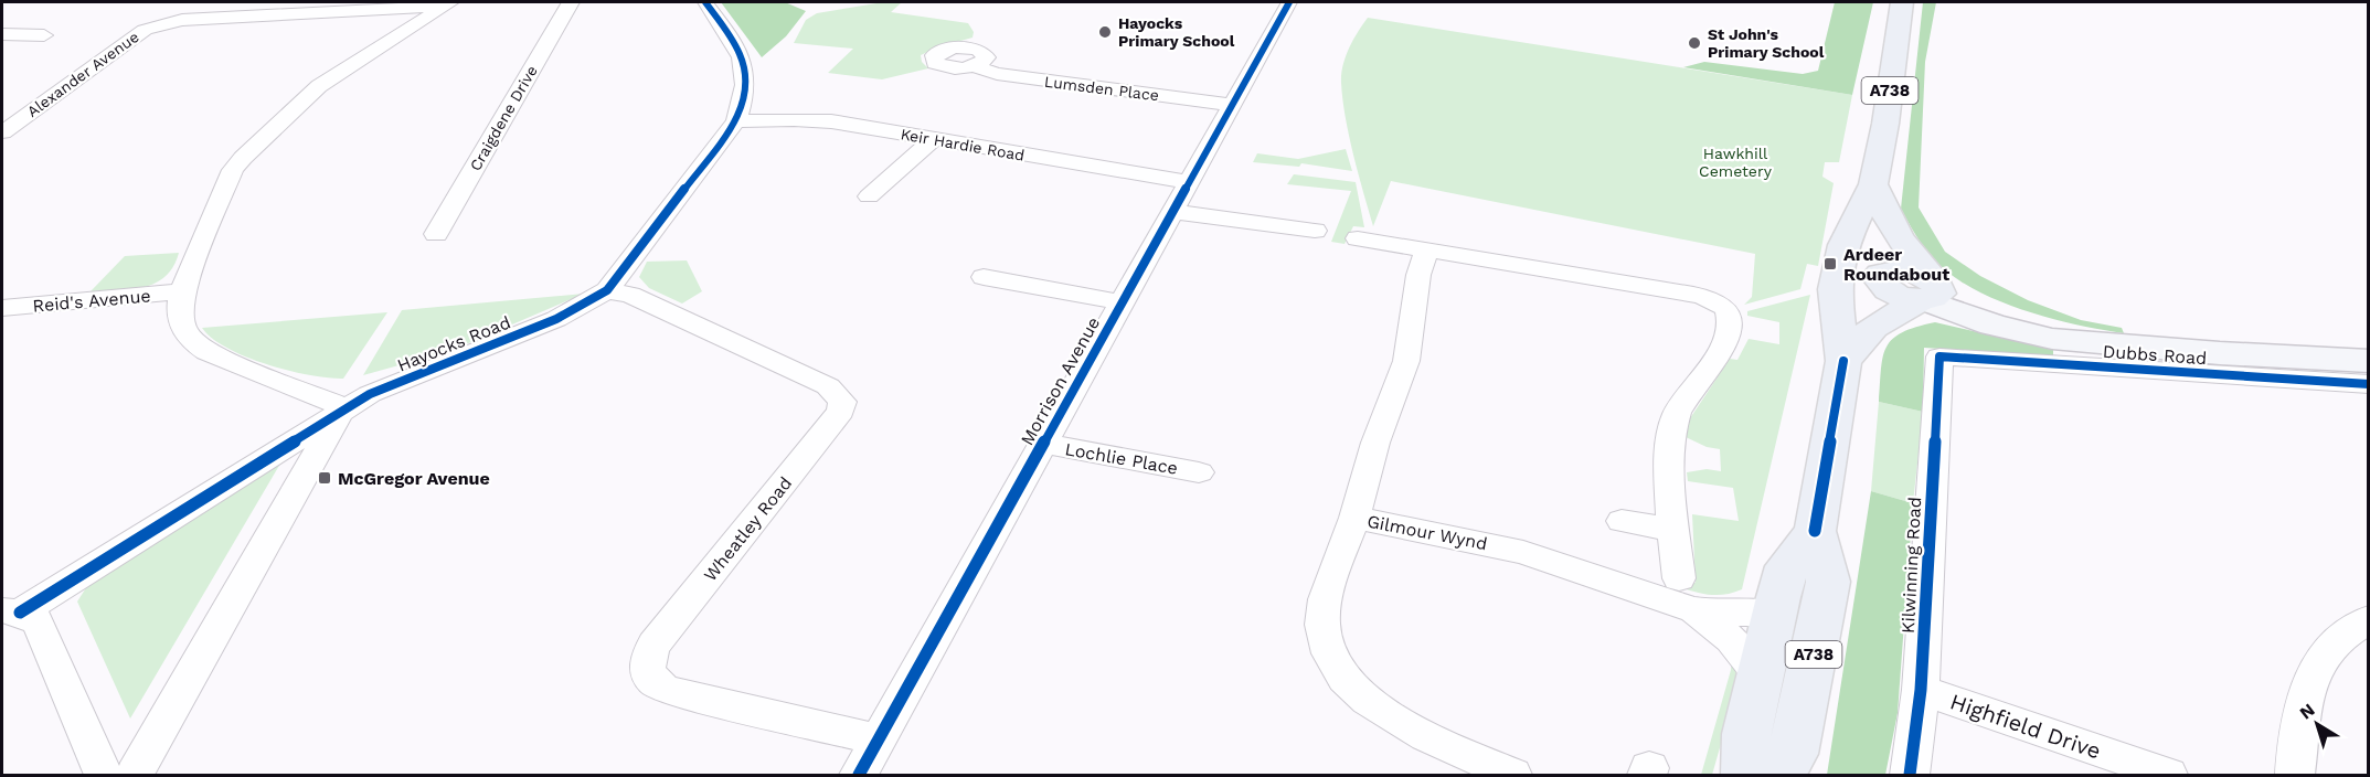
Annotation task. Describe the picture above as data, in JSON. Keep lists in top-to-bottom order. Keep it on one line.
{"streets":{"main road":["A738"],"street":["Alexander Avenue","Lumsden Place","Craigdene Drive","Keir Hardie Road","Reid's Avenue","Hayocks Road","Dubbs Road","Morrison Avenue","Lochlie Place","Wheatley Road","Gilmour Wynd","Kilwinning Road","Highfield Drive"]},"crossings":[["Lumsden Place","Morrison Avenue"],["A738","Gilmour Wynd"],["Keir Hardie Road","Hayocks Road"],["Keir Hardie Road","Morrison Avenue"],["Hayocks Road","Wheatley Road"],["Dubbs Road","Kilwinning Road"],["Morrison Avenue","Lochlie Place"],["Morrison Avenue","Wheatley Road"],["Kilwinning Road","Highfield Drive"]],"parks":["Hawkhill Cemetery"],"places":{"other":["Hayocks Primary School","St John's Primary School"],"transit":["Ardeer Roundabout","McGregor Avenue"]},"north":"top left"}
